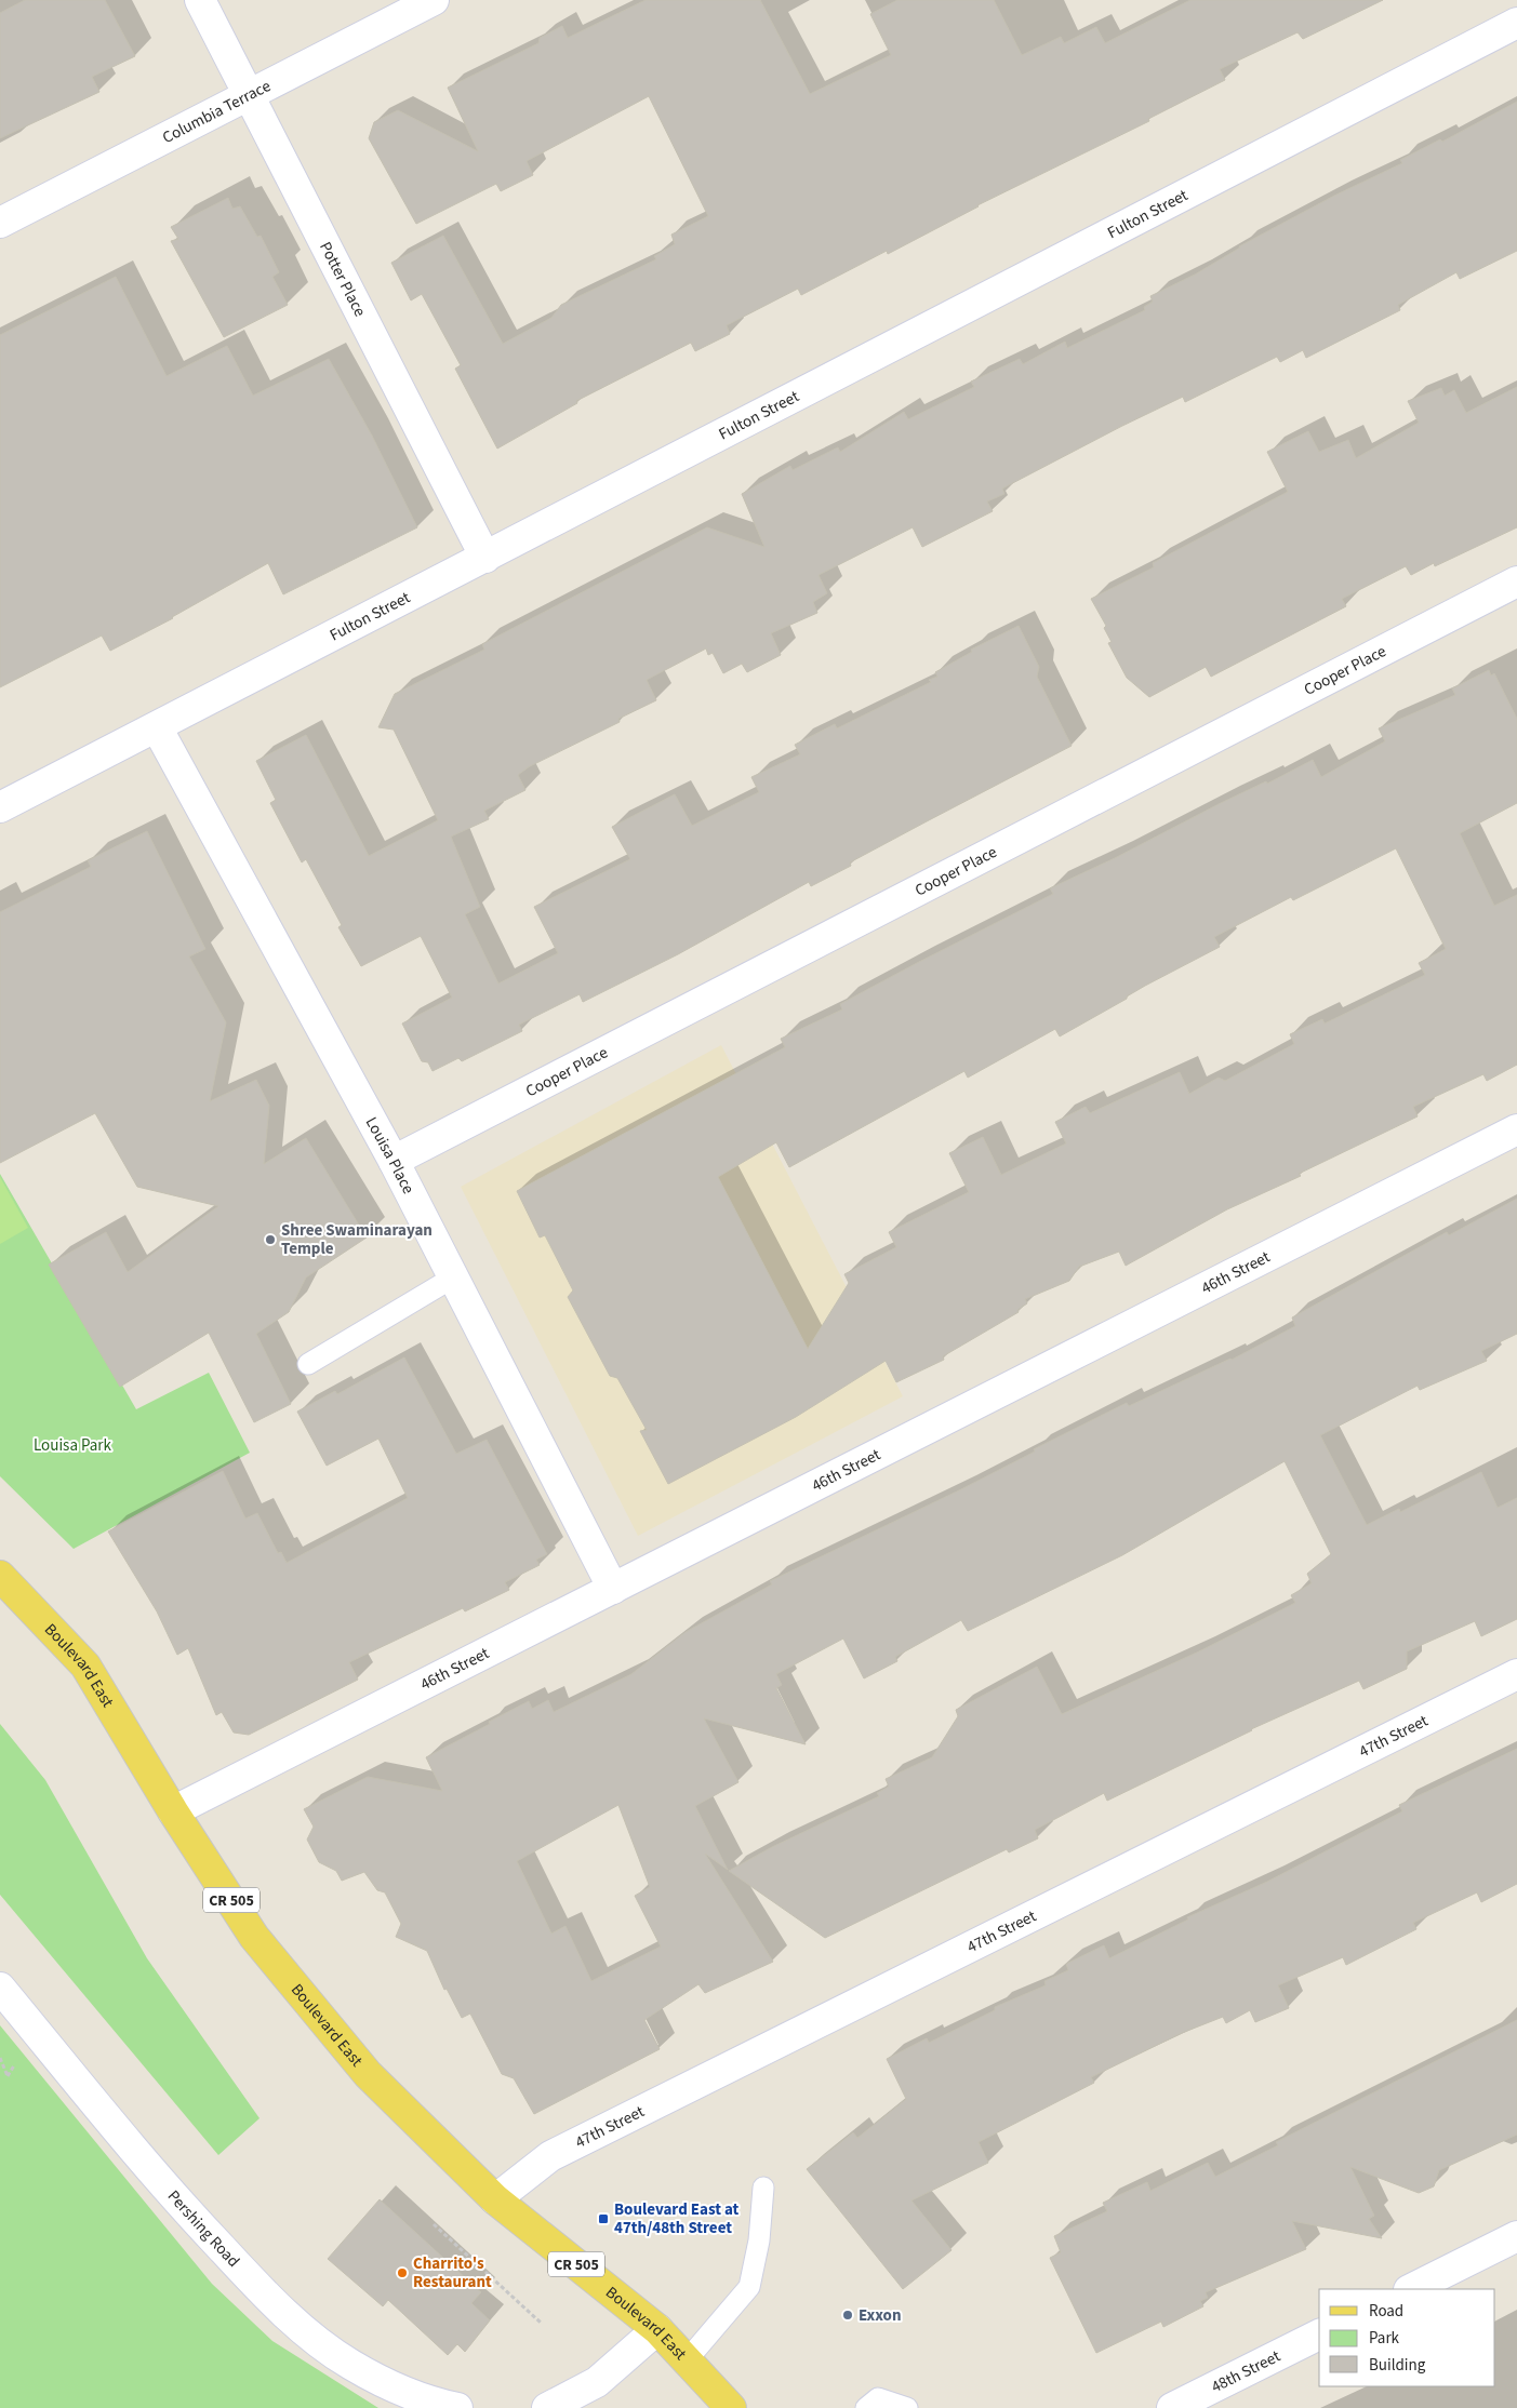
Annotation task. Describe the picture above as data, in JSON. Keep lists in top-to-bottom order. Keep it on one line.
{"streets":{"main road":["Boulevard East","CR 505"],"street":["Columbia Terrace","Fulton Street","Potter Place","Cooper Place","Louisa Place","46th Street","47th Street","Pershing Road","48th Street"]},"crossings":[["Columbia Terrace","Potter Place"],["Fulton Street","Potter Place"],["Fulton Street","Louisa Place"],["Cooper Place","Louisa Place"],["Louisa Place","46th Street"],["46th Street","Boulevard East"],["Boulevard East","47th Street"]],"parks":["Louisa Park"],"places":{"other":["Shree Swaminarayan Temple","Charrito's Restaurant","Exxon"],"transit":["Boulevard East at 47th/48th Street"]},"legend":["Road","Park","Building"]}
